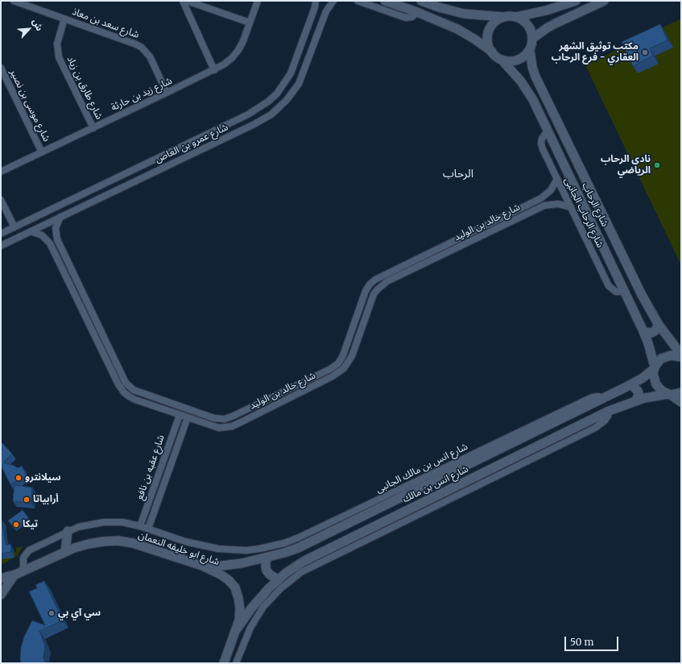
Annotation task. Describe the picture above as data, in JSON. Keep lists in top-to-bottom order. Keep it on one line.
{"streets":{"street":["شارع سعد بن معاذ","شارع طارق بن زياد","شارع زيد بن حارثة","شارع موسى بن نصير","شارع عمرو بن العاص","شارع الرحاب","شارع الرحاب الجانبى","شارع خالد بن الوليد","شارع عقبه بن نافع","شارع انس بن مالك الجانبى","شارع انس بن مالك","شارع ابو خليفه النعمان"]},"crossings":[["شارع سعد بن معاذ","شارع طارق بن زياد"],["شارع سعد بن معاذ","شارع زيد بن حارثة"],["شارع طارق بن زياد","شارع زيد بن حارثة"],["شارع زيد بن حارثة","شارع موسى بن نصير"],["شارع عمرو بن العاص","شارع خالد بن الوليد"],["شارع الرحاب","شارع الرحاب الجانبى"],["شارع الرحاب","شارع انس بن مالك"],["شارع الرحاب الجانبى","شارع خالد بن الوليد"],["شارع خالد بن الوليد","شارع عقبه بن نافع"],["شارع عقبه بن نافع","شارع انس بن مالك الجانبى"],["شارع انس بن مالك الجانبى","شارع انس بن مالك"],["شارع انس بن مالك الجانبى","شارع ابو خليفه النعمان"],["شارع انس بن مالك","شارع ابو خليفه النعمان"]],"districts":["الرحاب"],"places":["مكتب توثيق الشهر العقاري - فرع الرحاب","نادي الرحاب الرياضي","سيلانترو","أرابياتا","تيكا","سي آي بي"],"scale_bar":"50 m","north":"top right"}
